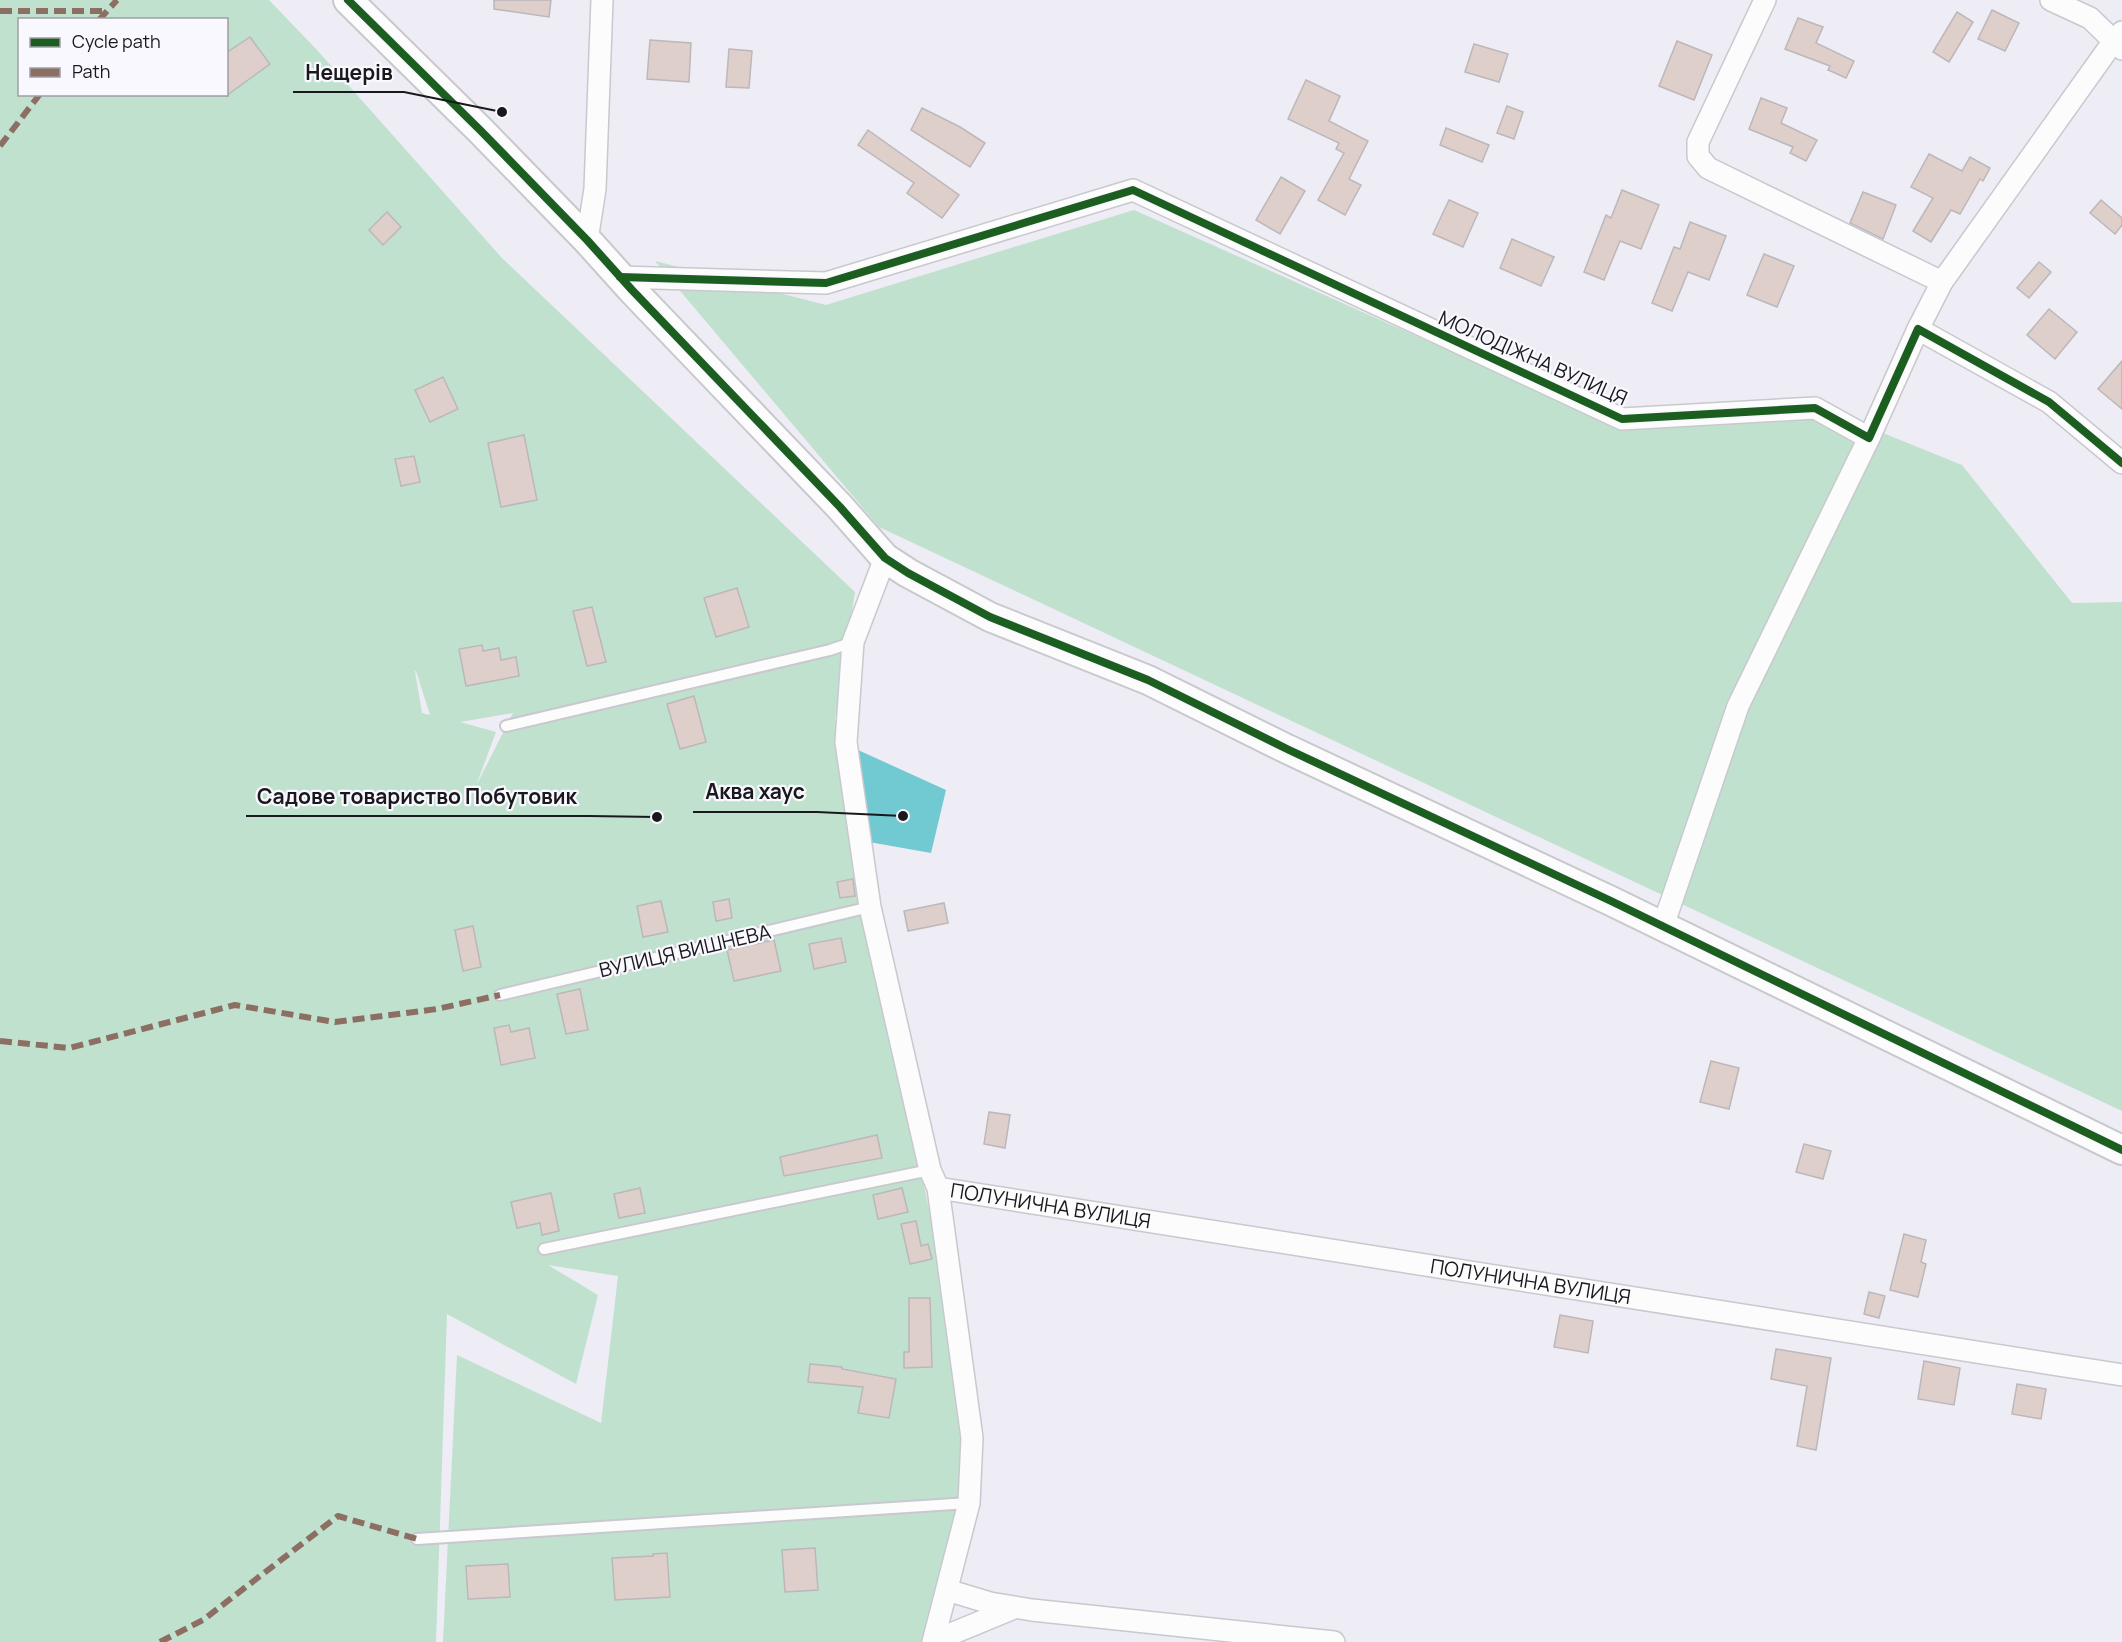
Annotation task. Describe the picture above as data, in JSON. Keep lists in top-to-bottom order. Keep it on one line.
{"streets":{"street":["МОЛОДІЖНА ВУЛИЦЯ","ПОЛУНИЧНА ВУЛИЦЯ"],"lane":["ВУЛИЦЯ ВИШНЕВА"]},"crossings":[["ВУЛИЦЯ ВИШНЕВА","ПОЛУНИЧНА ВУЛИЦЯ"]],"places":["Нещерів","Аква хаус","Садове товариство Побутовик"],"legend":["Cycle path","Path"]}
